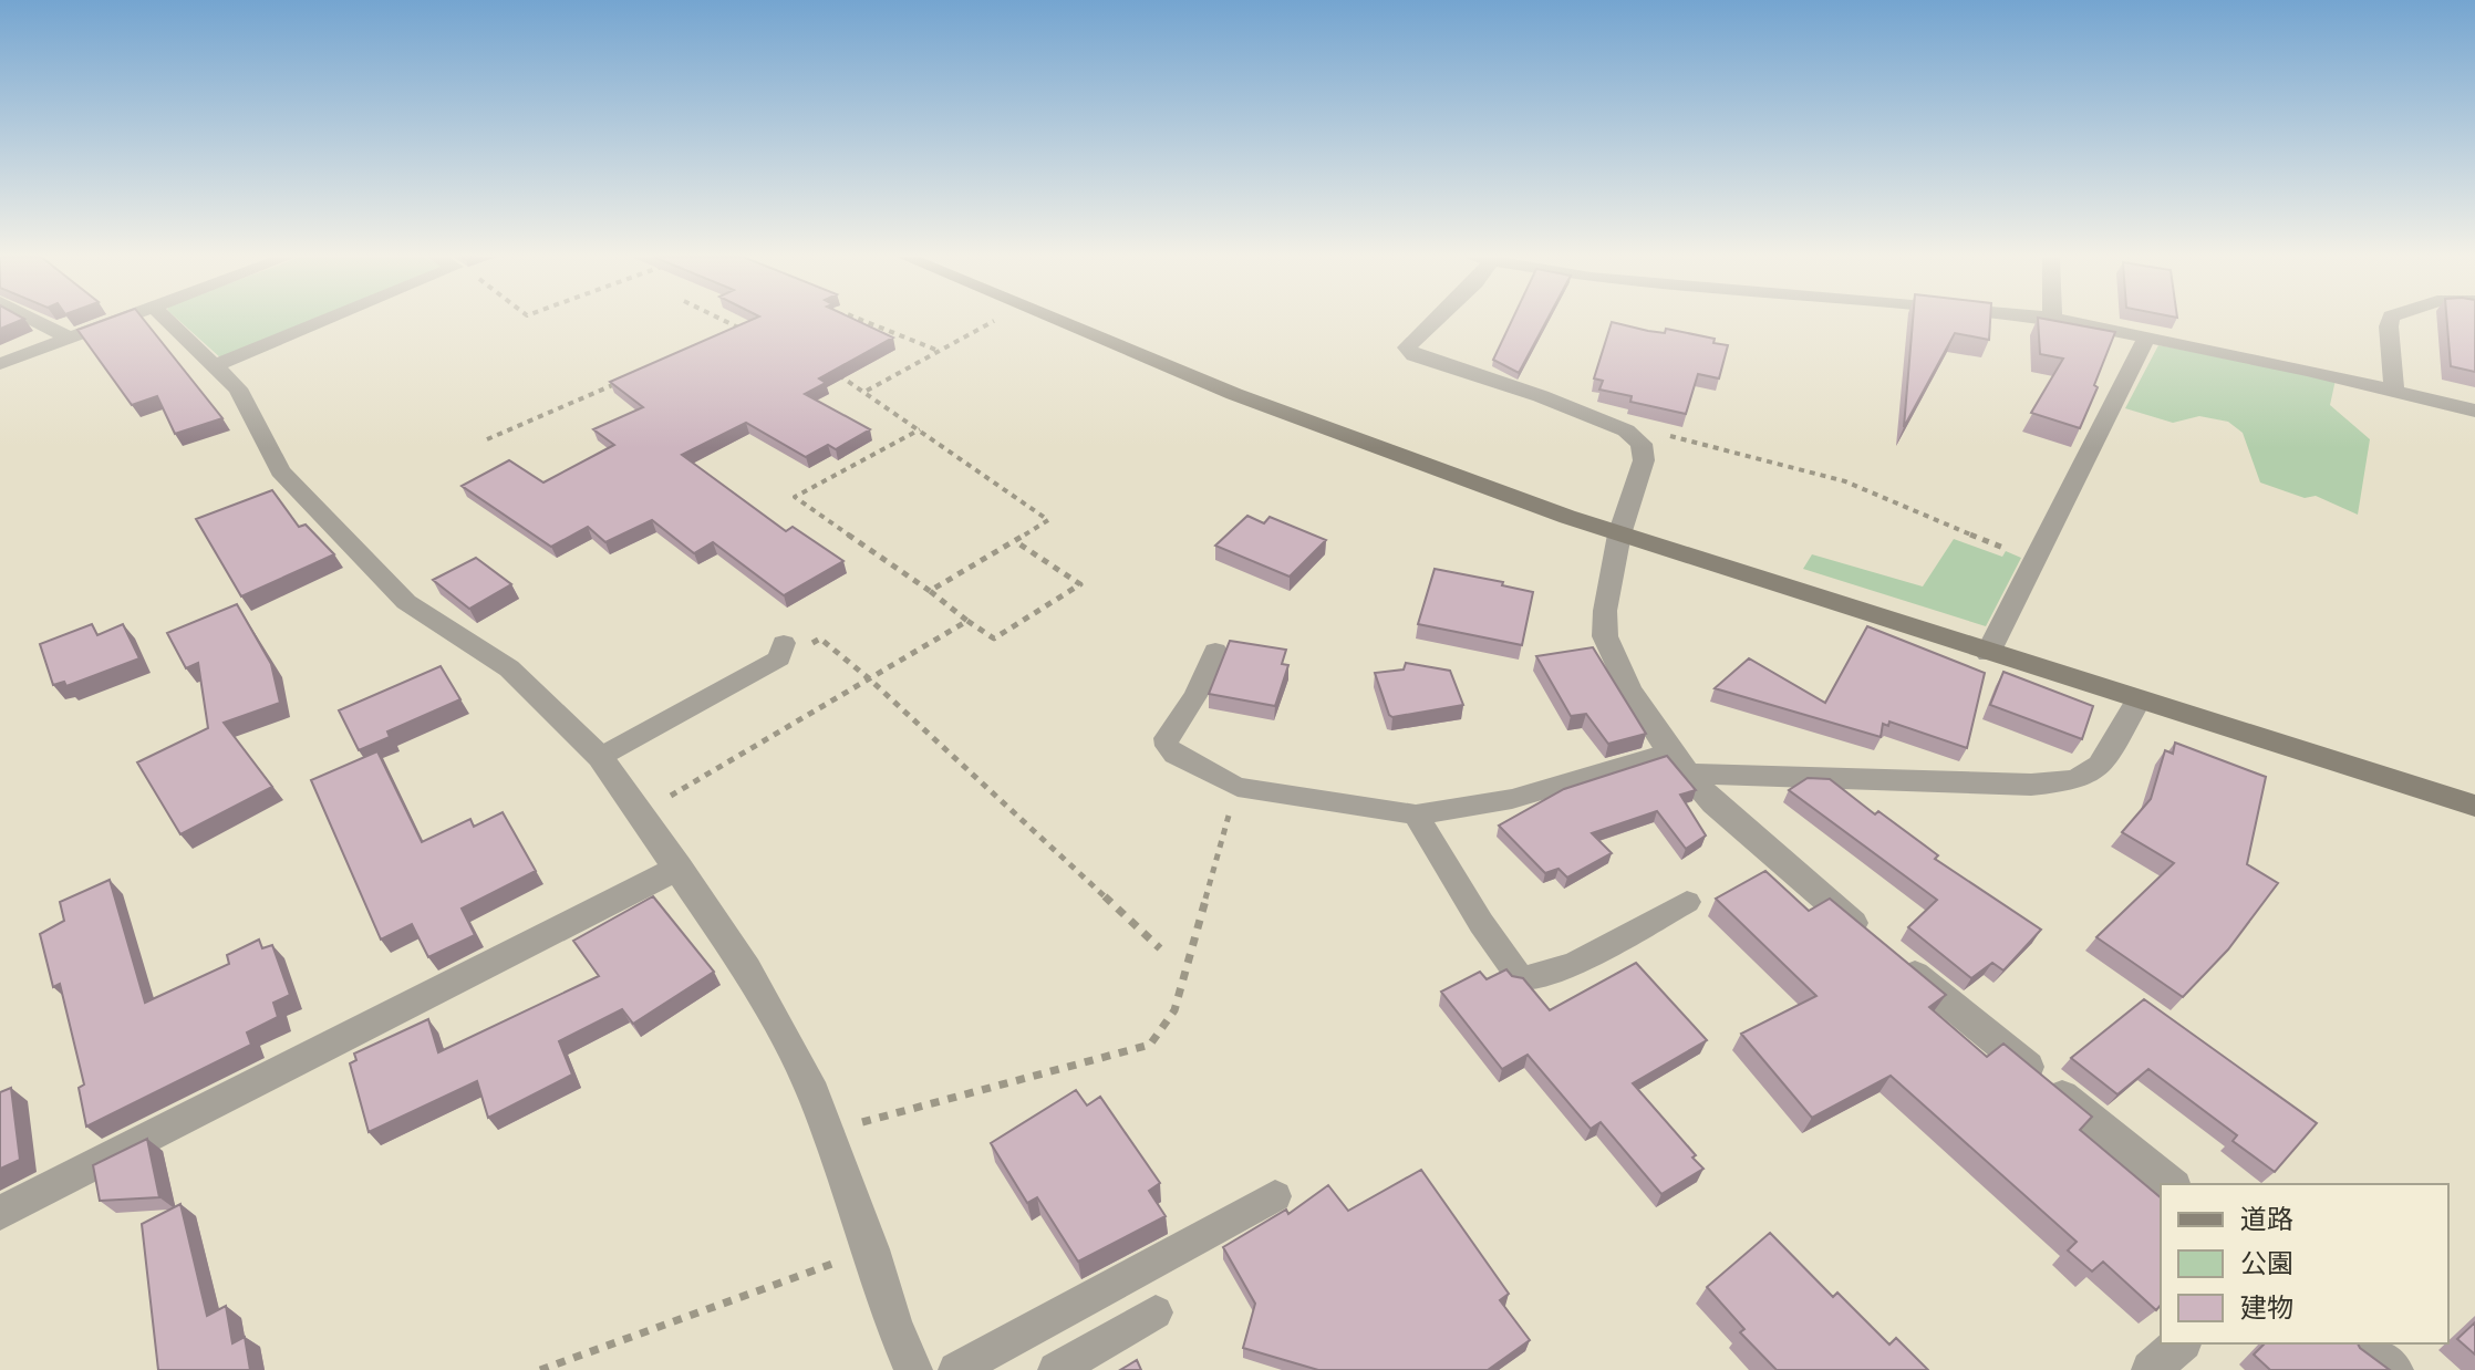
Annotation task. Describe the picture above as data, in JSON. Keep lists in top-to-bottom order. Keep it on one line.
{"legend":["道路","公園","建物"]}
